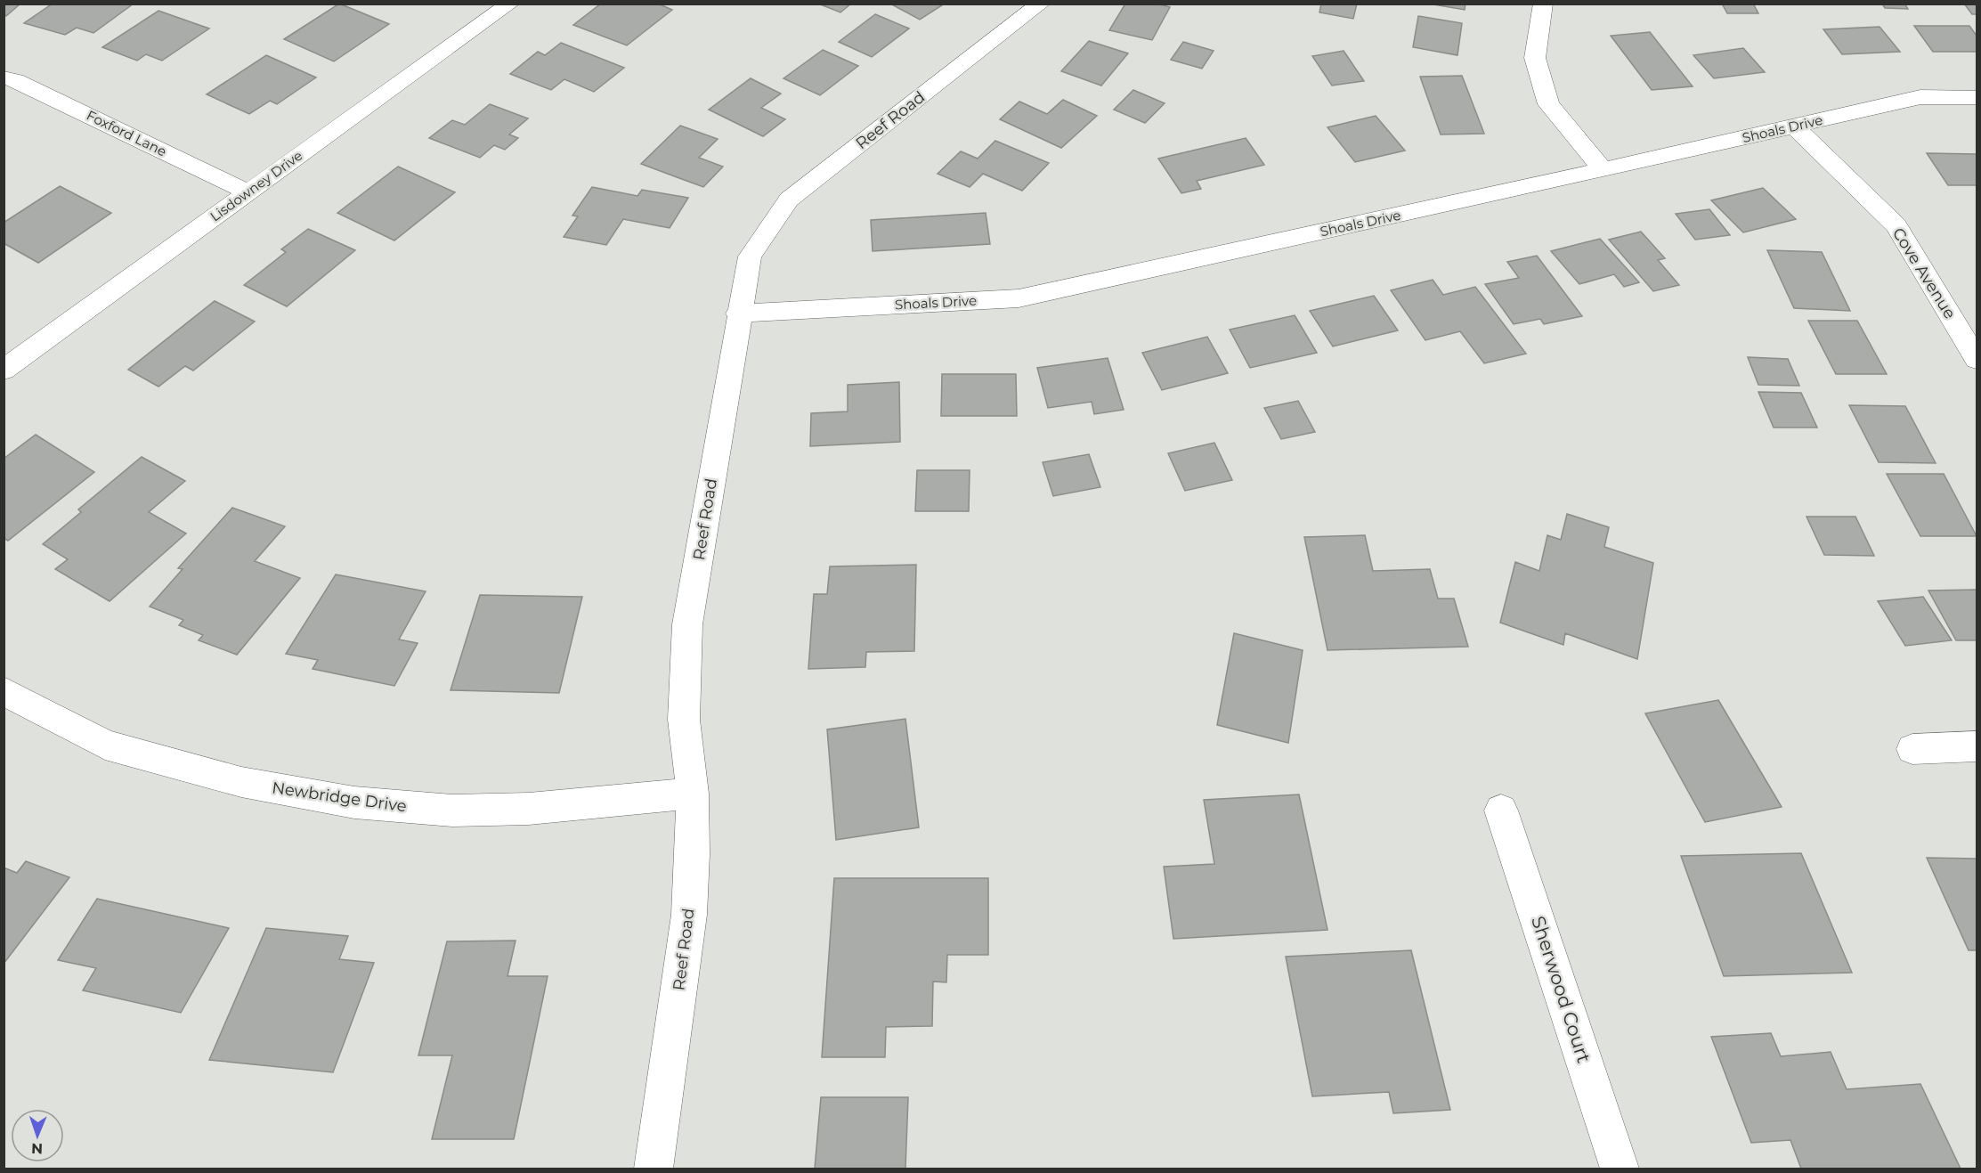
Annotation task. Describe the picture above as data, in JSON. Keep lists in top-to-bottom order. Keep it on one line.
{"streets":{"street":["Reef Road","Shoals Drive","Foxford Lane","Lisdowney Drive","Cove Avenue","Newbridge Drive","Sherwood Court"]},"crossings":[["Reef Road","Shoals Drive"],["Reef Road","Newbridge Drive"],["Shoals Drive","Cove Avenue"],["Foxford Lane","Lisdowney Drive"]],"north":"bottom"}
